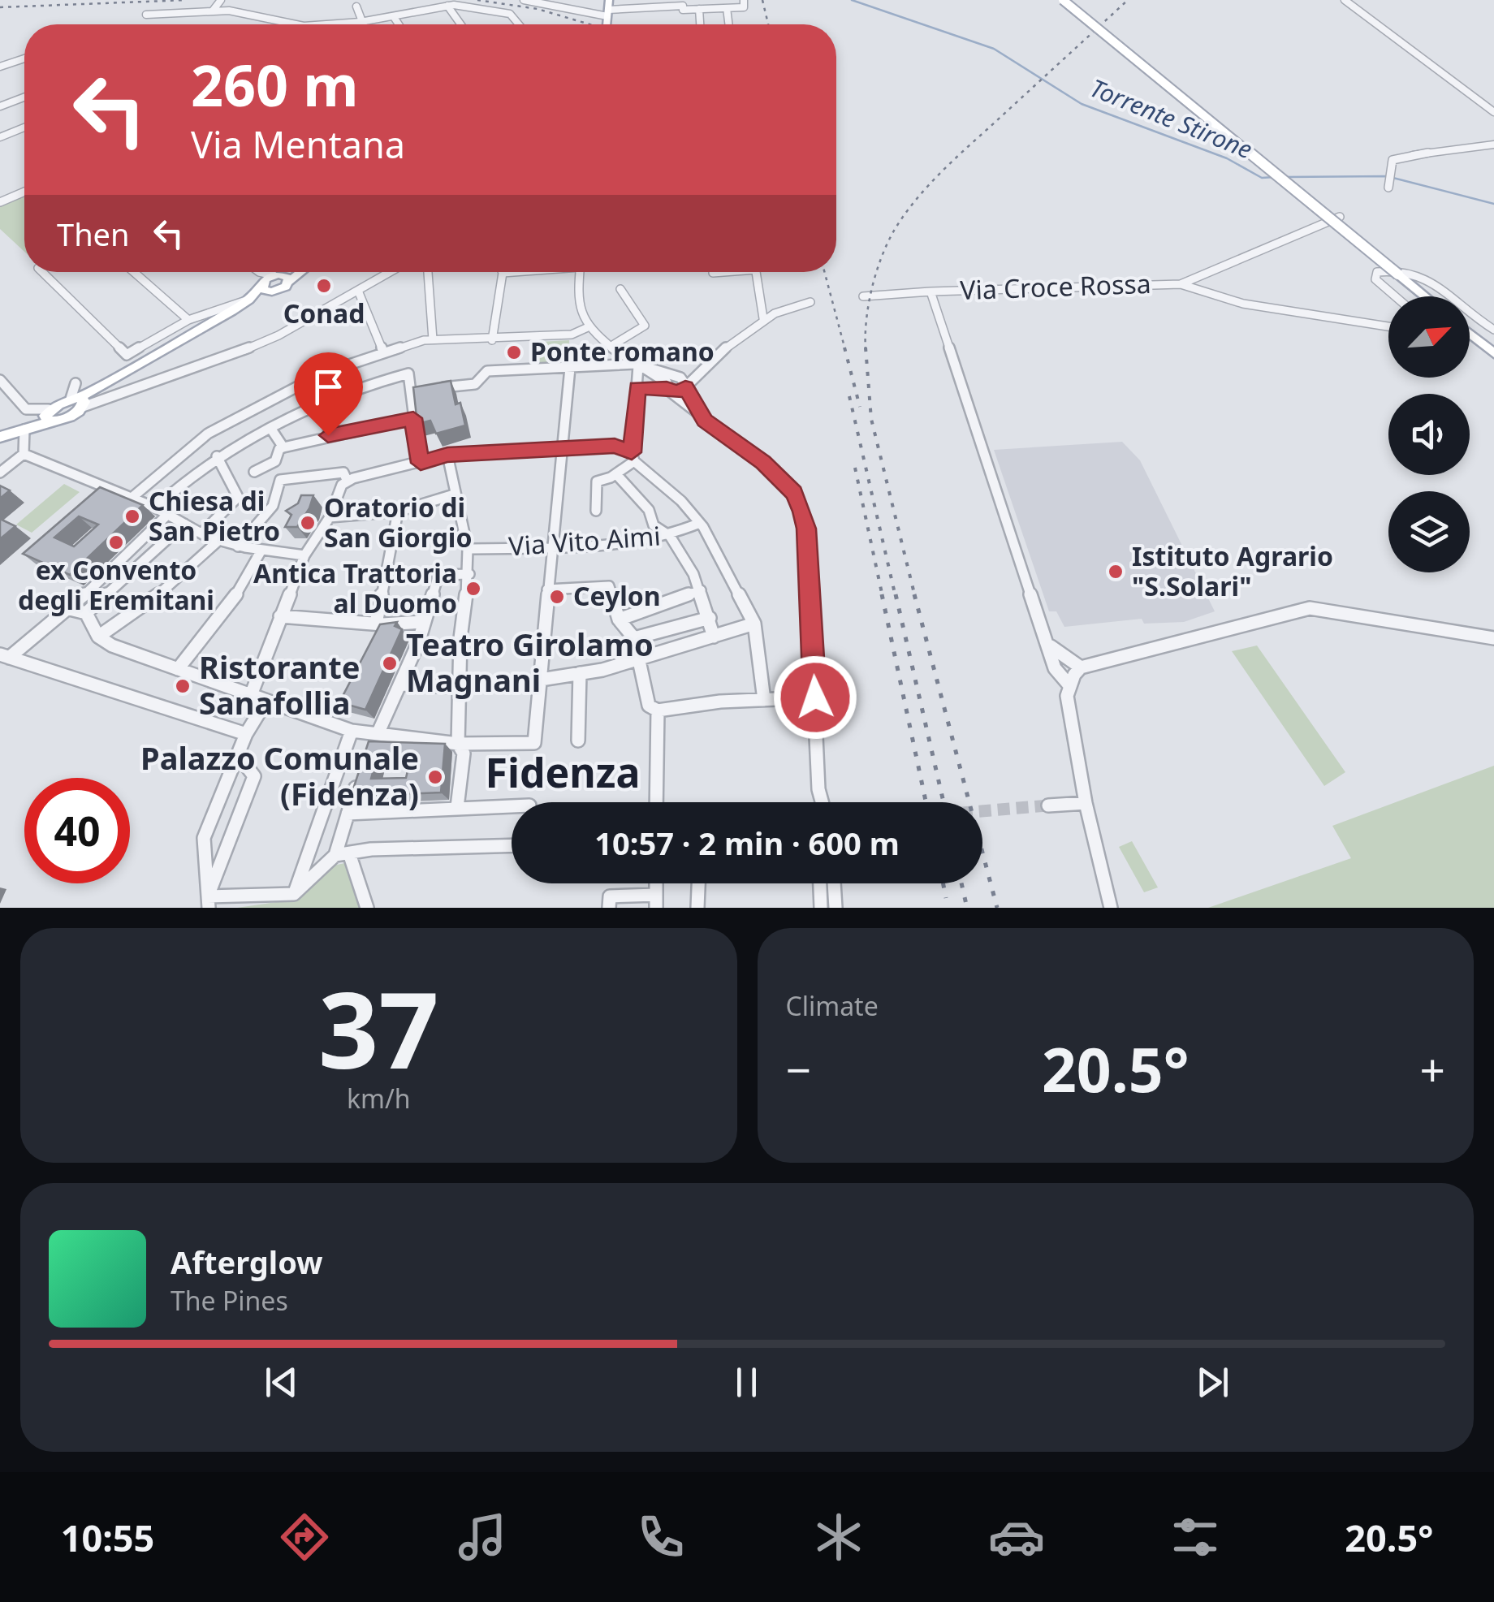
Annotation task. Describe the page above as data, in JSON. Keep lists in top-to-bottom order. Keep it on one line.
{"streets":{"street":["Via Croce Rossa","Via Vito Aimi"]},"districts":["Fidenza"],"water":["Torrente Stirone"],"places":["Conad","Ponte romano","Chiesa di San Pietro","Oratorio di San Giorgio","ex Convento degli Eremitani","Istituto Agrario \"S.Solari\"","Antica Trattoria al Duomo","Ceylon","Teatro Girolamo Magnani","Ristorante Sanafollia","Palazzo Comunale (Fidenza)"],"north":"top right","page":{"turn":["260 m","Via Mentana"],"then":"Then","limit":"40","trip":"10:57 · 2 min · 600 m","tile":[["37","km/h"],"Climate"],"heat":["−","20.5°","+"],"song":["Afterglow","The Pines"],"tabs":["10:55","20.5°"]}}
